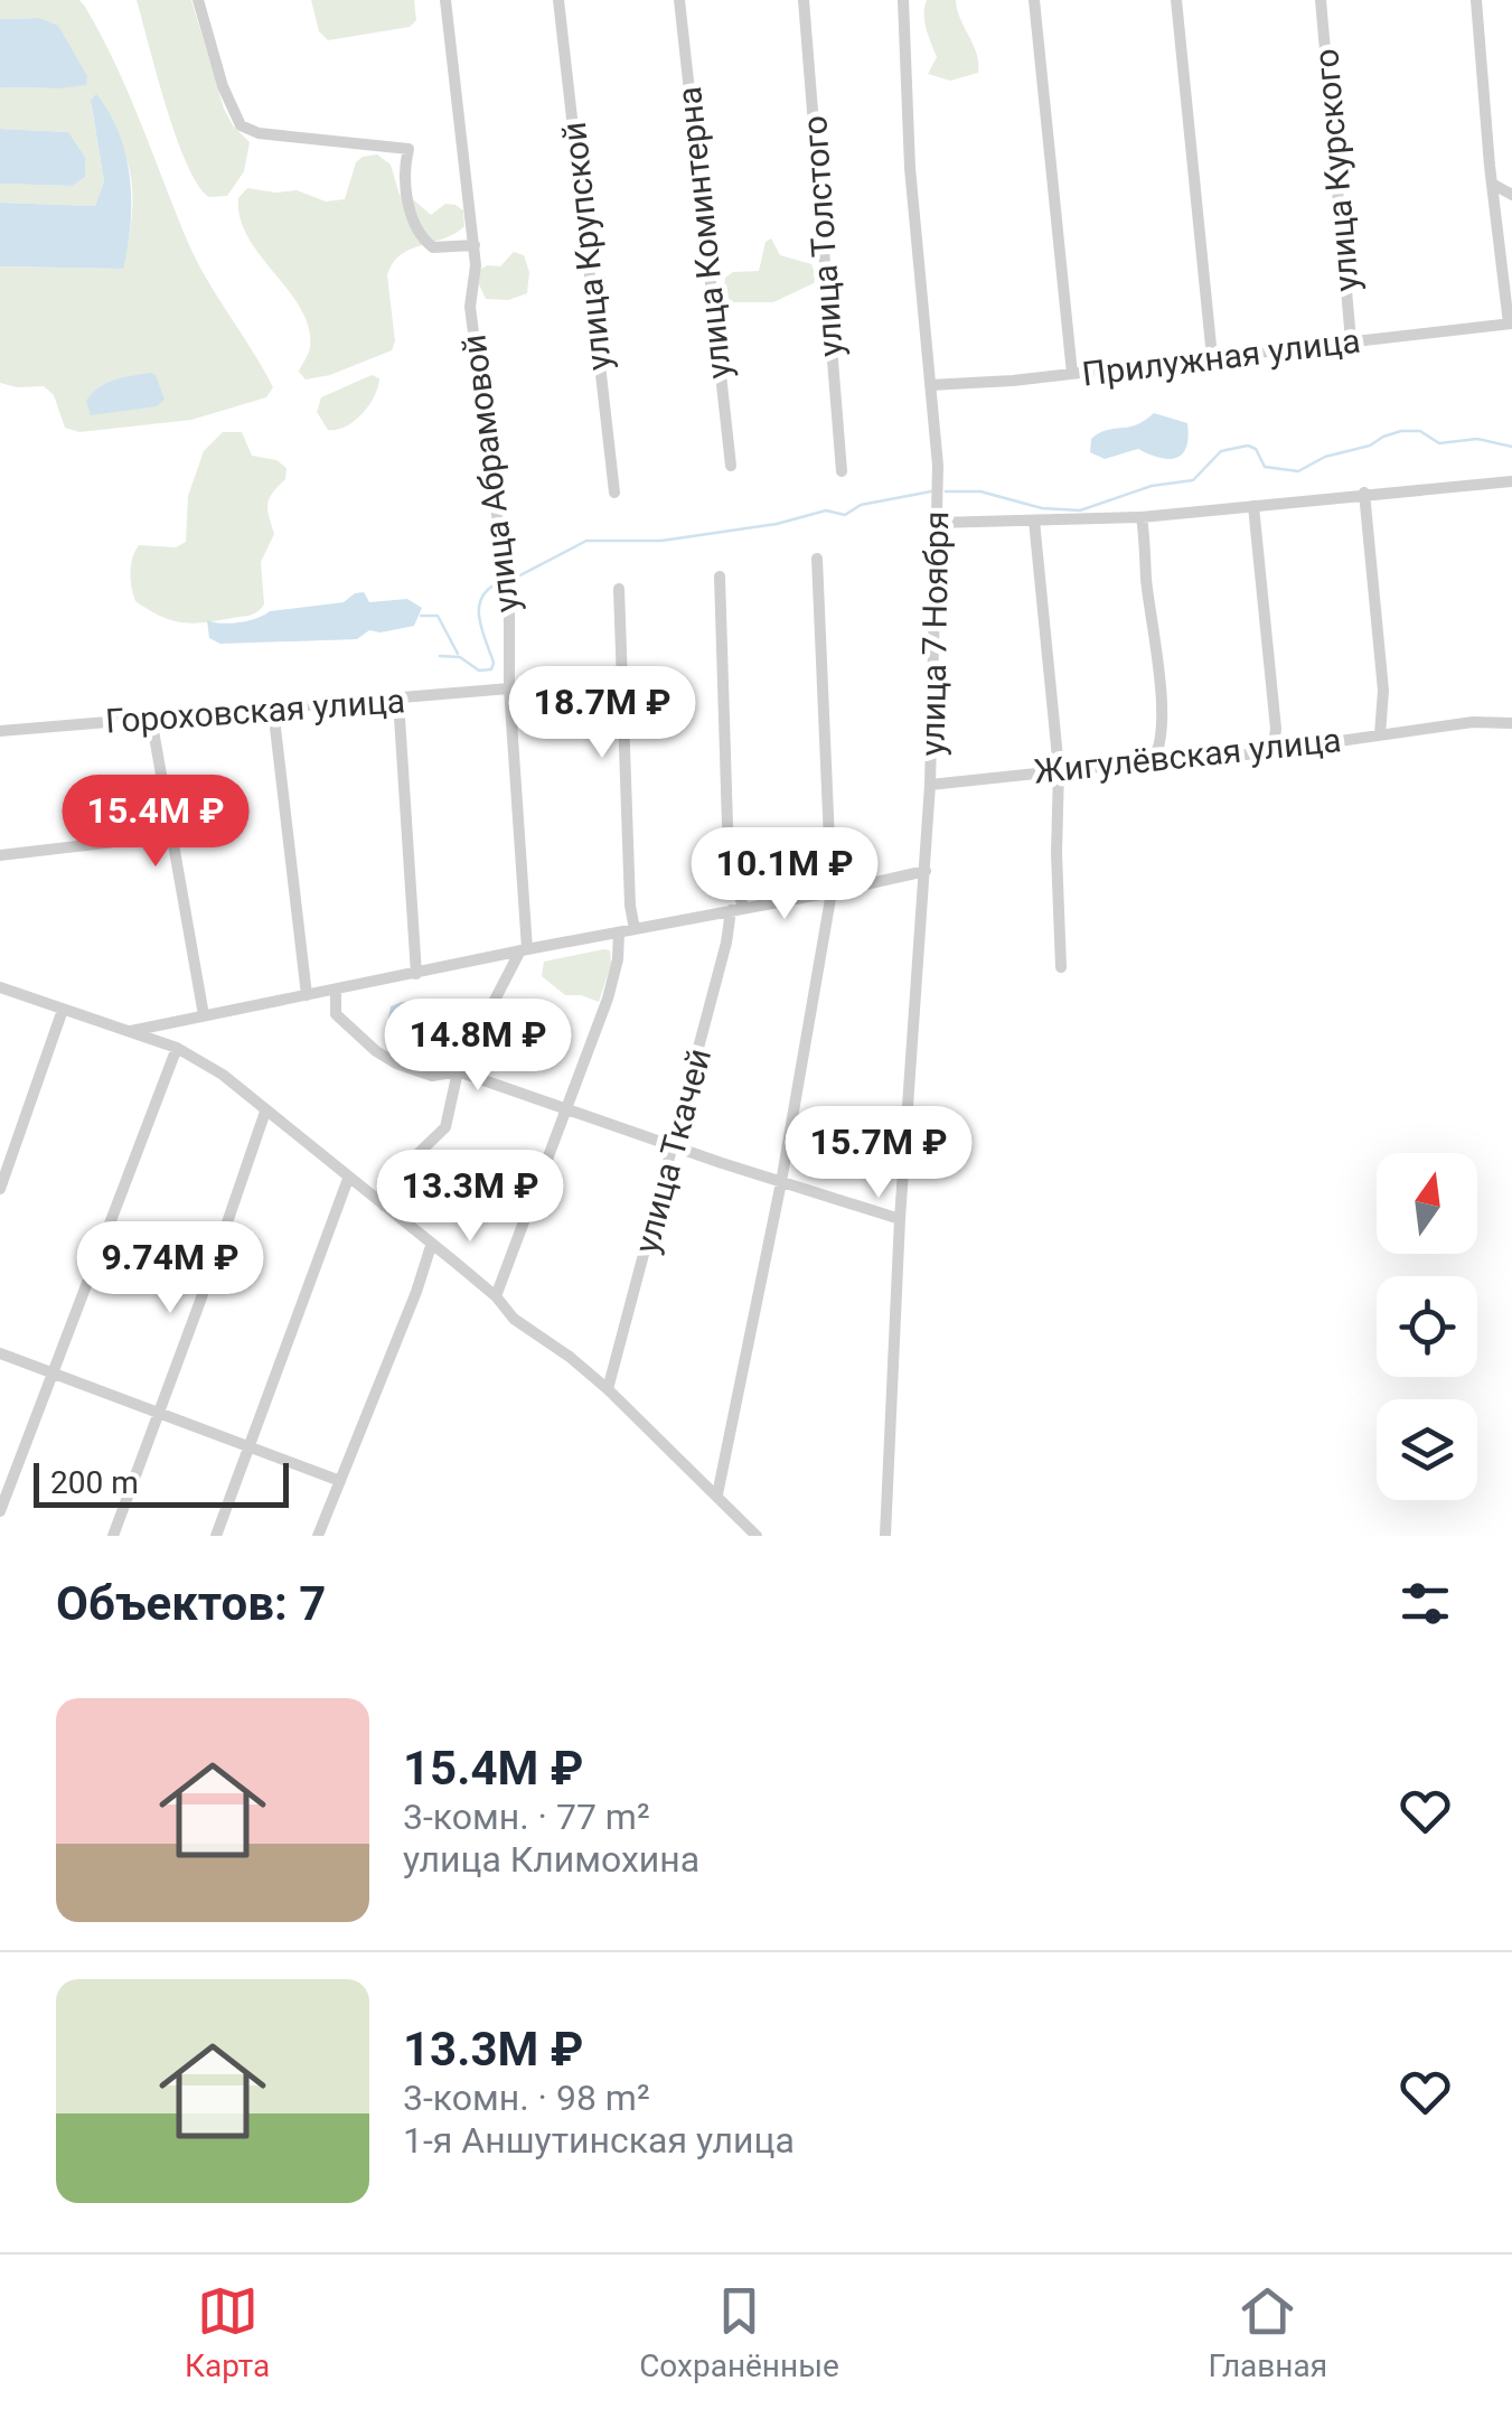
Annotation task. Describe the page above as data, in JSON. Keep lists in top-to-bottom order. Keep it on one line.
{"streets":{"street":["улица Курского","улица Коминтерна","улица Толстого","улица Крупской","Прилужная улица","улица Абрамовой","улица 7 Ноября","Гороховская улица","Жигулёвская улица","улица Ткачей"]},"crossings":[["улица Курского","Прилужная улица"],["Прилужная улица","улица 7 Ноября"],["улица Абрамовой","Гороховская улица"],["улица 7 Ноября","Жигулёвская улица"]],"scale_bar":"200 m","north":"top","page":{"price":["18.7M ₽","15.4M ₽","10.1M ₽","14.8M ₽","15.7M ₽","13.3M ₽","9.74M ₽"],"scale":"200 m","heading":"Объектов: 7","list":[{"name":"15.4M ₽","note":"3-комн. · 77 m² · улица Климохина"},{"name":"13.3M ₽","note":"3-комн. · 98 m² · 1-я Аншутинская улица"}],"tabs":["Карта","Сохранённые","Главная"]}}
